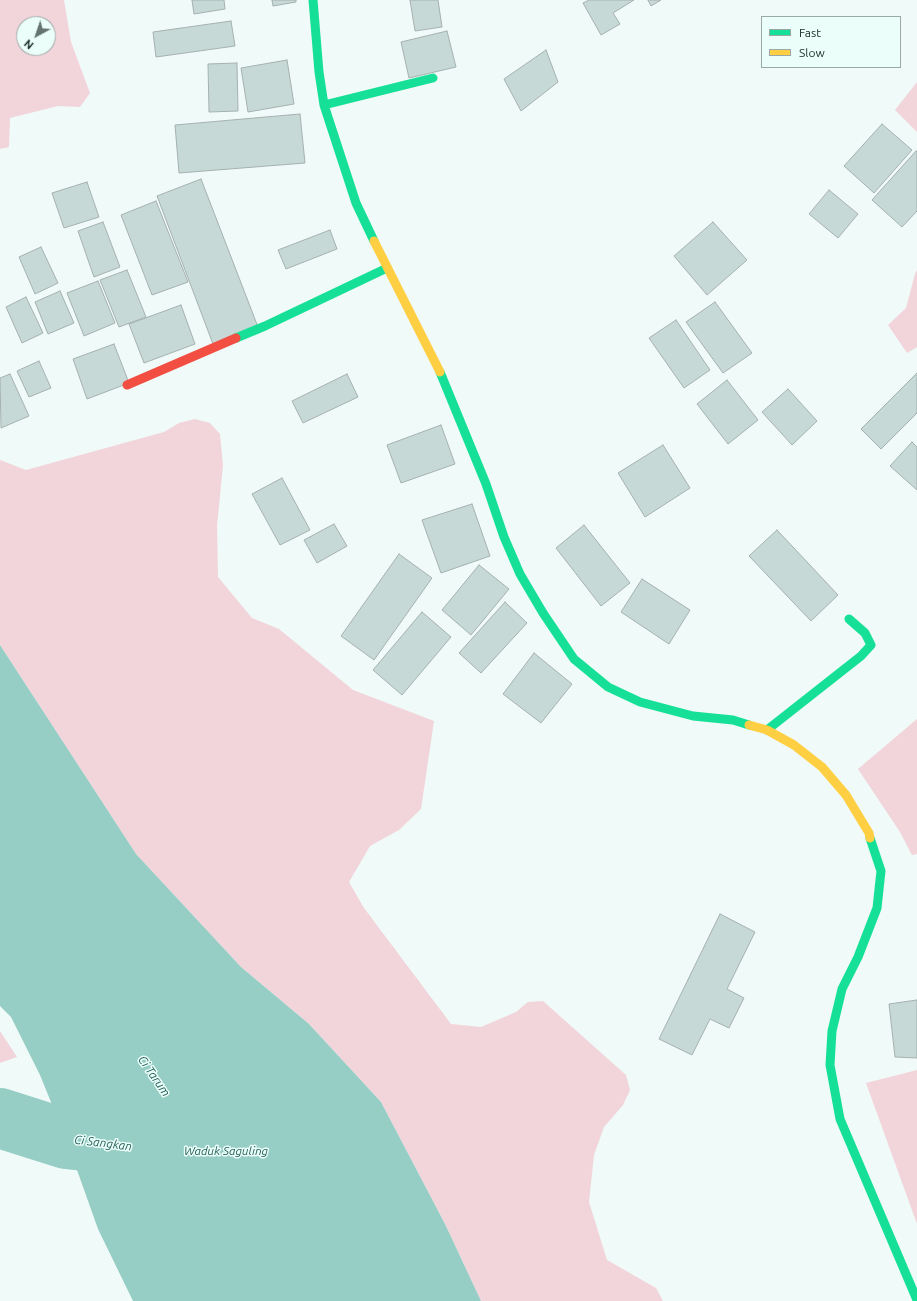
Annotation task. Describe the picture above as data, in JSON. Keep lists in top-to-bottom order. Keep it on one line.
{"water":["Ci Tarum","Ci Sangkan","Waduk Saguling"],"legend":["Fast","Slow"],"north":"bottom left"}
